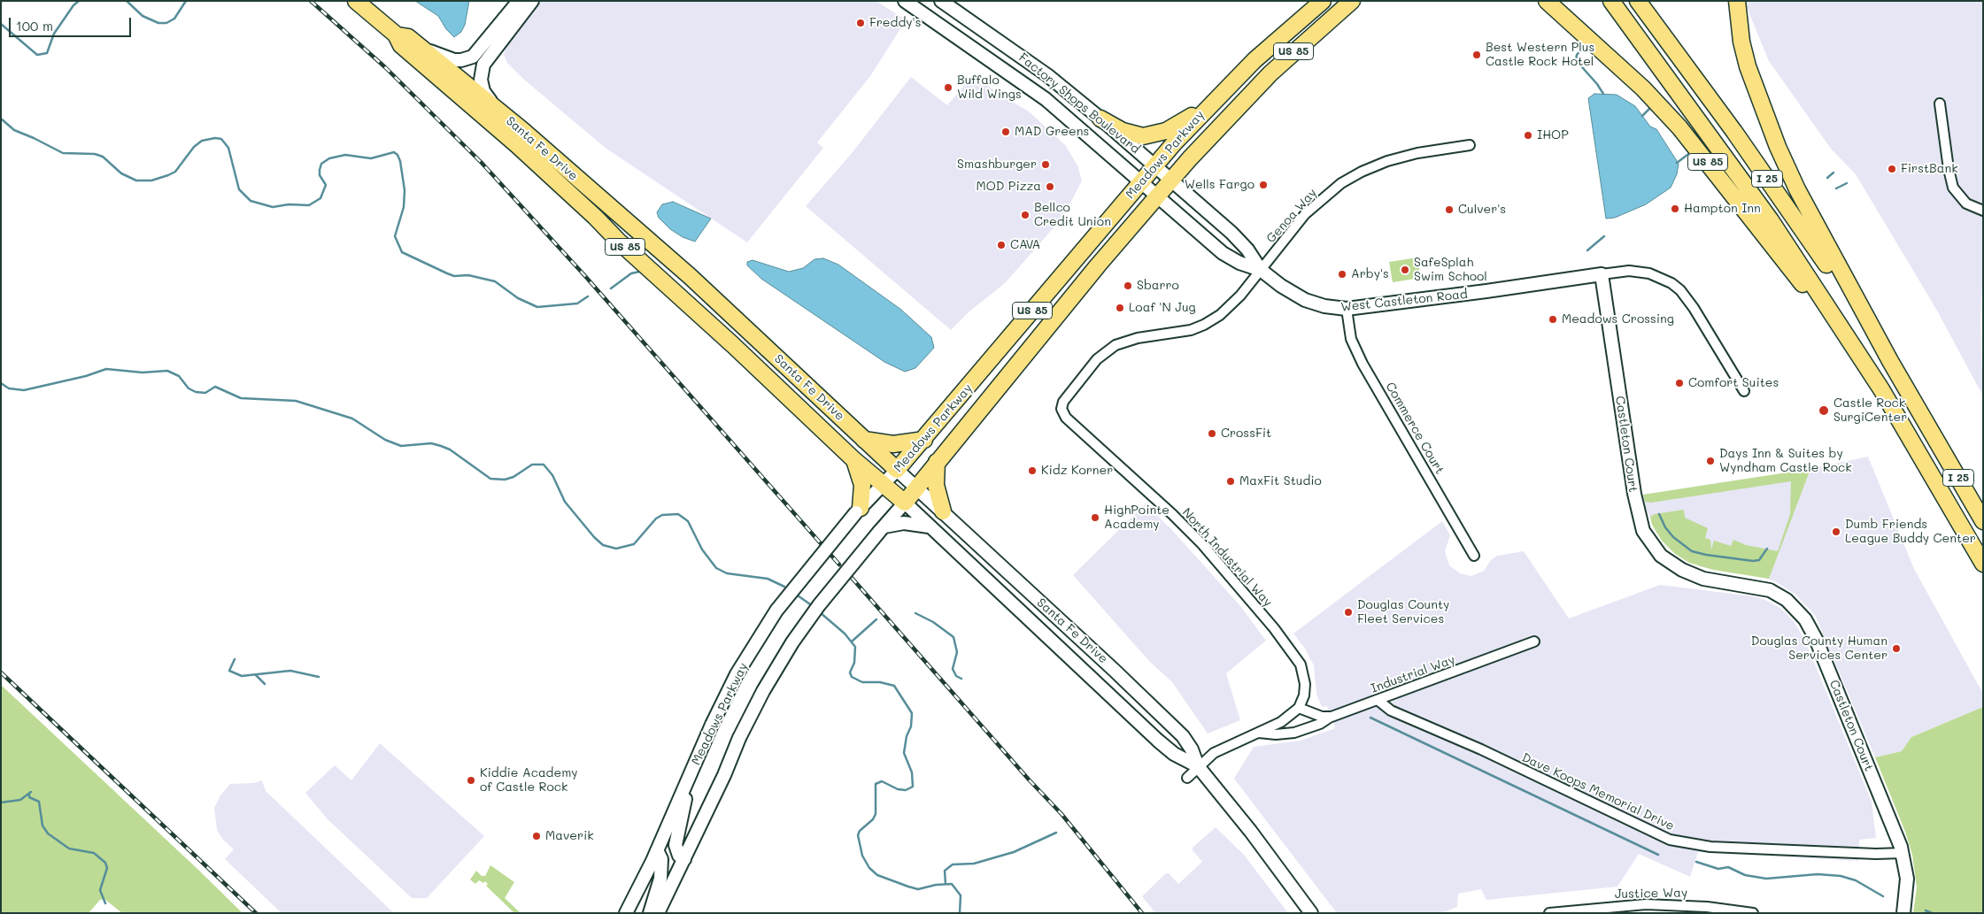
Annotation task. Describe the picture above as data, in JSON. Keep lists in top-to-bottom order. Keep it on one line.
{"streets":{"highway":["US 85","Santa Fe Drive","Meadows Parkway","I 25"],"main road":["Factory Shops Boulevard","West Castleton Road","Castleton Court"],"street":["Genoa Way","Commerce Court","North Industrial Way","Industrial Way","Dave Koops Memorial Drive","Justice Way"]},"crossings":[["US 85","I 25"],["Factory Shops Boulevard","Meadows Parkway"],["Factory Shops Boulevard","Genoa Way"],["Factory Shops Boulevard","West Castleton Road"],["Factory Shops Boulevard","North Industrial Way"],["Santa Fe Drive","Meadows Parkway"],["Genoa Way","West Castleton Road"],["Genoa Way","North Industrial Way"],["West Castleton Road","Commerce Court"],["West Castleton Road","Castleton Court"],["West Castleton Road","North Industrial Way"],["Castleton Court","Dave Koops Memorial Drive"],["Industrial Way","Dave Koops Memorial Drive"]],"places":["Freddy's","Best Western Plus Castle Rock Hotel","Buffalo Wild Wings","MAD Greens","IHOP","Smashburger","FirstBank","Wells Fargo","MOD Pizza","Hampton Inn","Culver's","Bellco Credit Union","CAVA","SafeSplah Swim School","Arby's","Sbarro","Loaf 'N Jug","Meadows Crossing","Comfort Suites","Castle Rock SurgiCenter","CrossFit","Days Inn & Suites by Wyndham Castle Rock","Kidz Korner","MaxFit Studio","HighPointe Academy","Dumb Friends League Buddy Center","Douglas County Fleet Services","Douglas County Human Services Center","Kiddie Academy of Castle Rock","Maverik"],"scale_bar":"100 m"}
